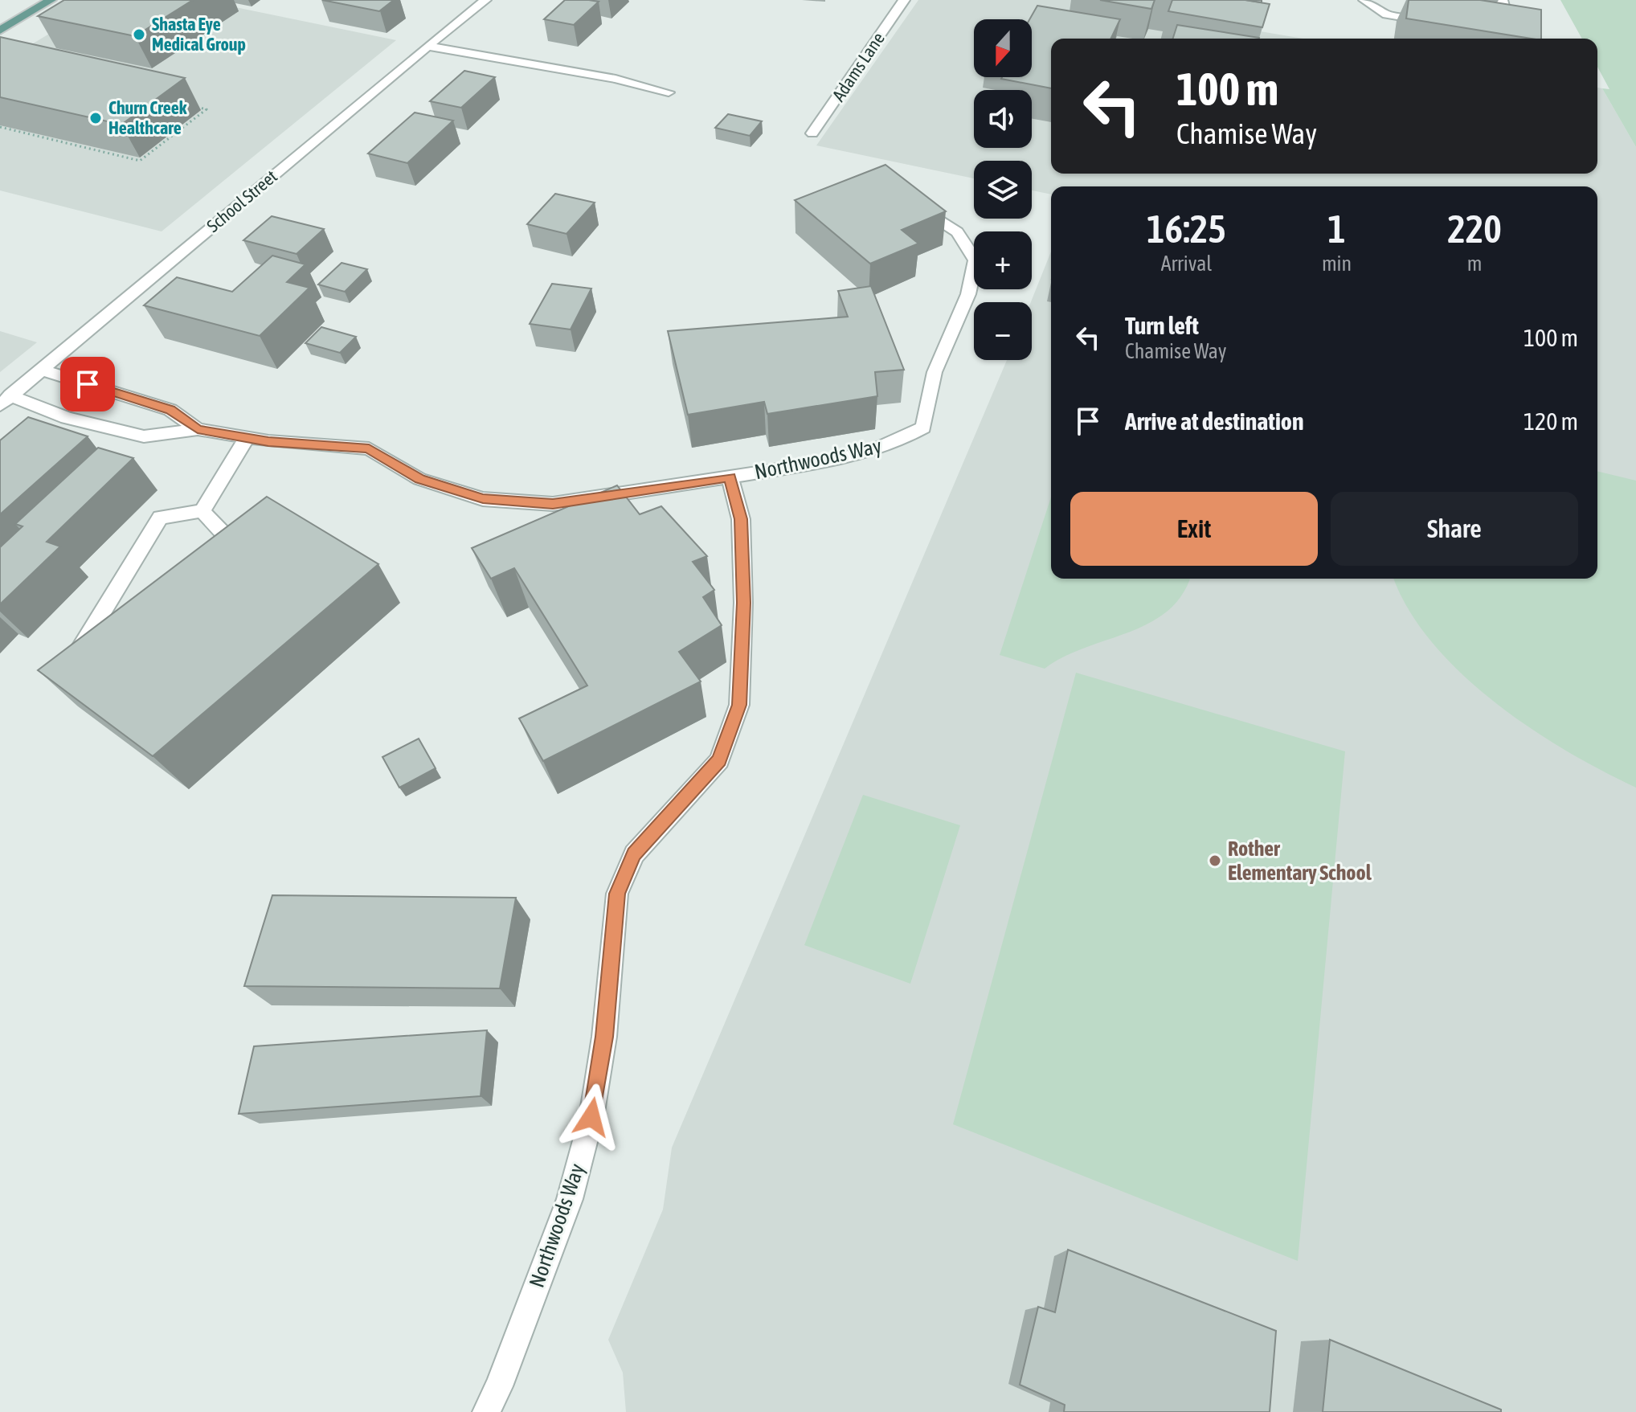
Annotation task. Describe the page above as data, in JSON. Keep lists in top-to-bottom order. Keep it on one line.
{"streets":{"street":["Adams Lane","School Street","Northwoods Way"]},"places":["Shasta Eye Medical Group","Churn Creek Healthcare","Rother Elementary School"],"north":"bottom","page":{"map_buttons":["+","−"],"turn":["100 m","Chamise Way"],"eta":["16:25","Arrival","1","min","220","m"],"list":[{"name":"Turn left","note":"Chamise Way","value":"100 m"},{"name":"Arrive at destination","value":"120 m"}],"buttons":["Exit","Share"]}}
